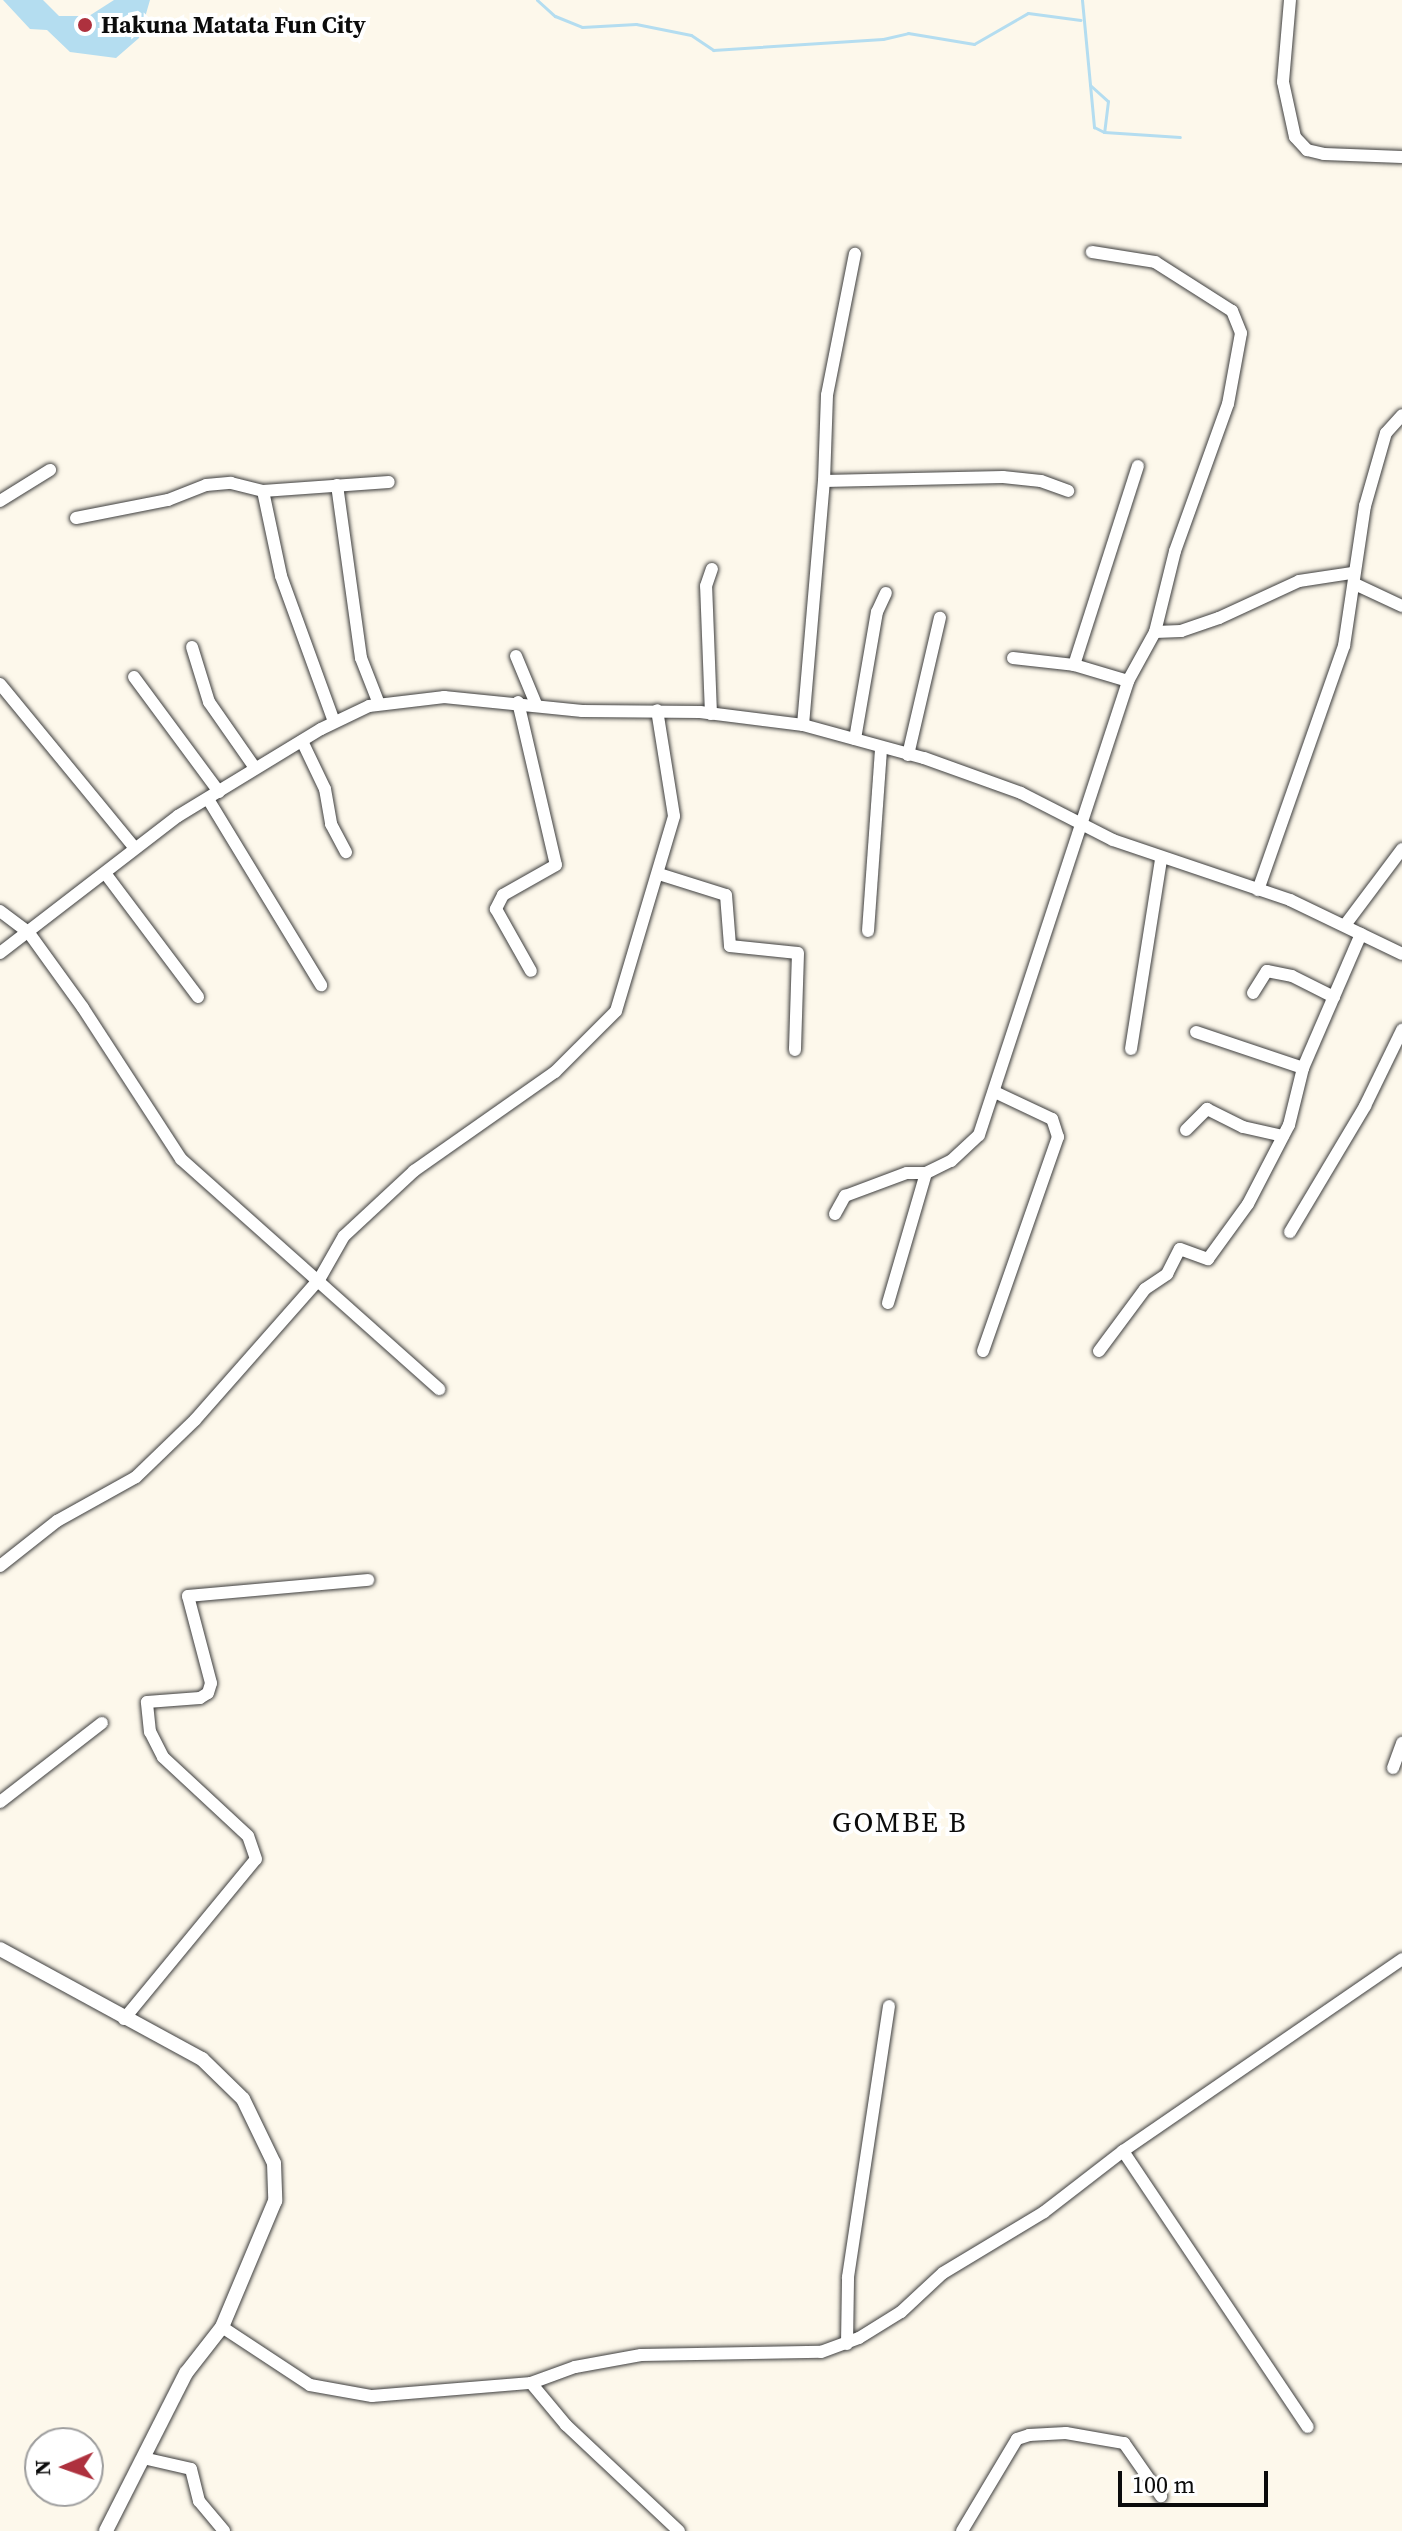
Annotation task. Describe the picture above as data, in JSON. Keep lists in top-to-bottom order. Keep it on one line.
{"districts":["GOMBE B"],"places":["Hakuna Matata Fun City"],"scale_bar":"100 m","north":"left"}
